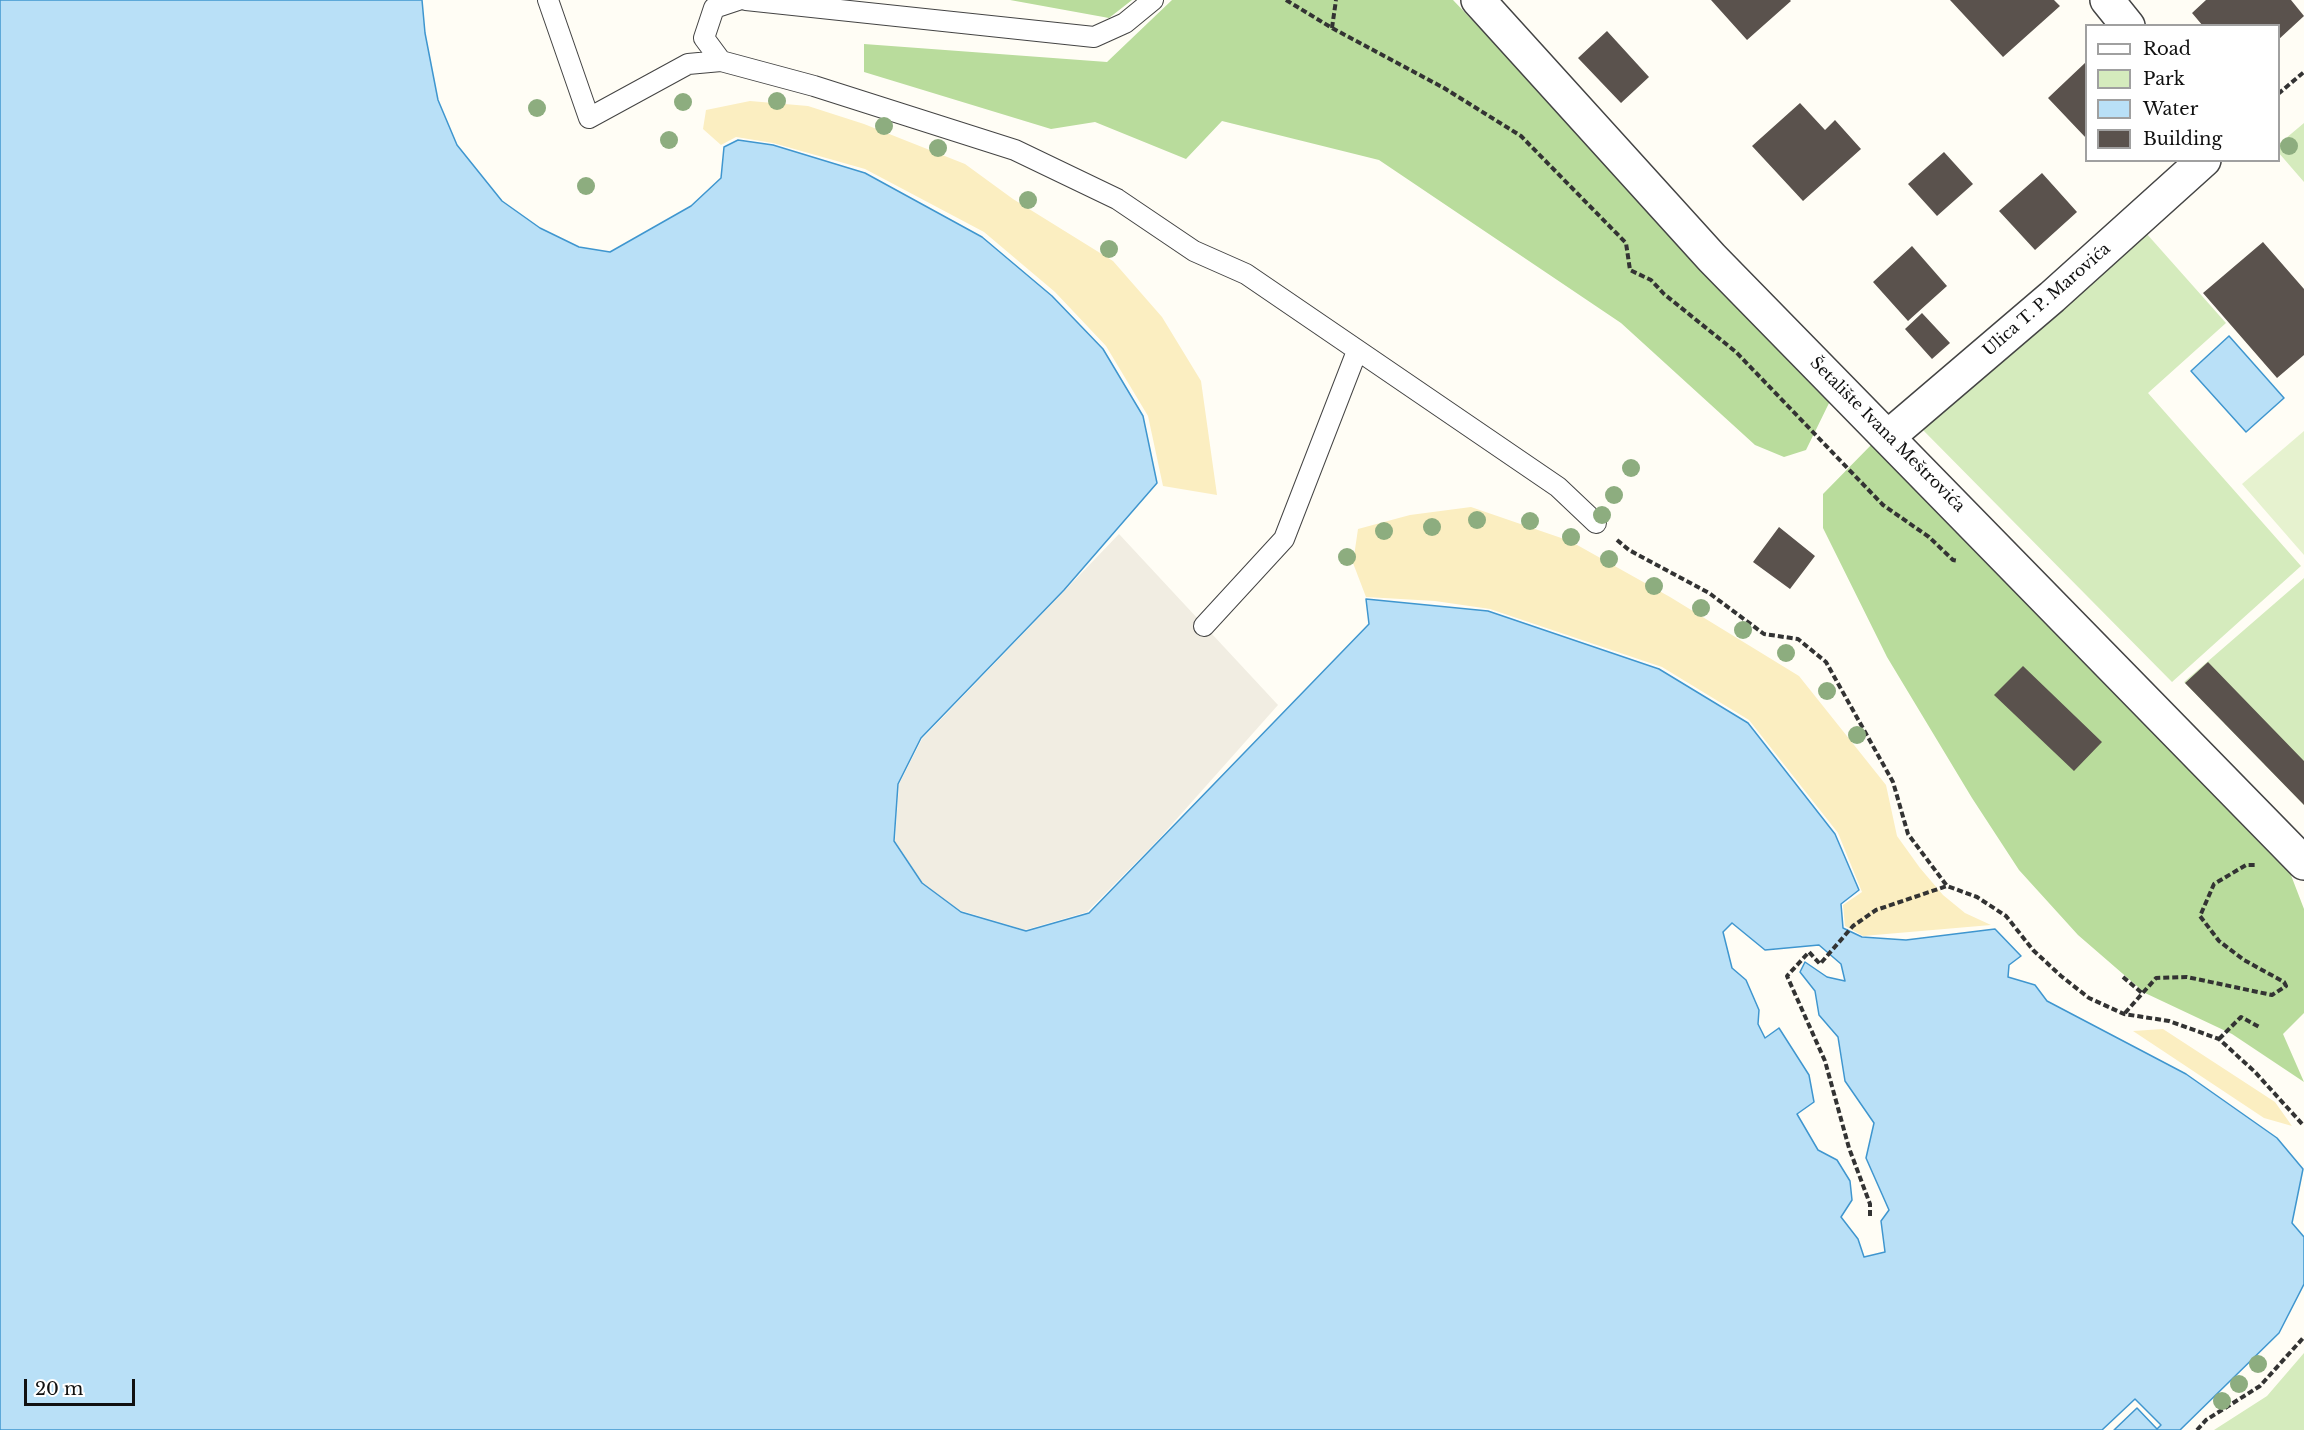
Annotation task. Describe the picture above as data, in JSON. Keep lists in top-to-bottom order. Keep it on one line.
{"streets":{"street":["Ulica T. P. Marovića","Šetalište Ivana Meštrovića"]},"crossings":[["Ulica T. P. Marovića","Šetalište Ivana Meštrovića"]],"legend":["Road","Park","Water","Building"],"scale_bar":"20 m"}
